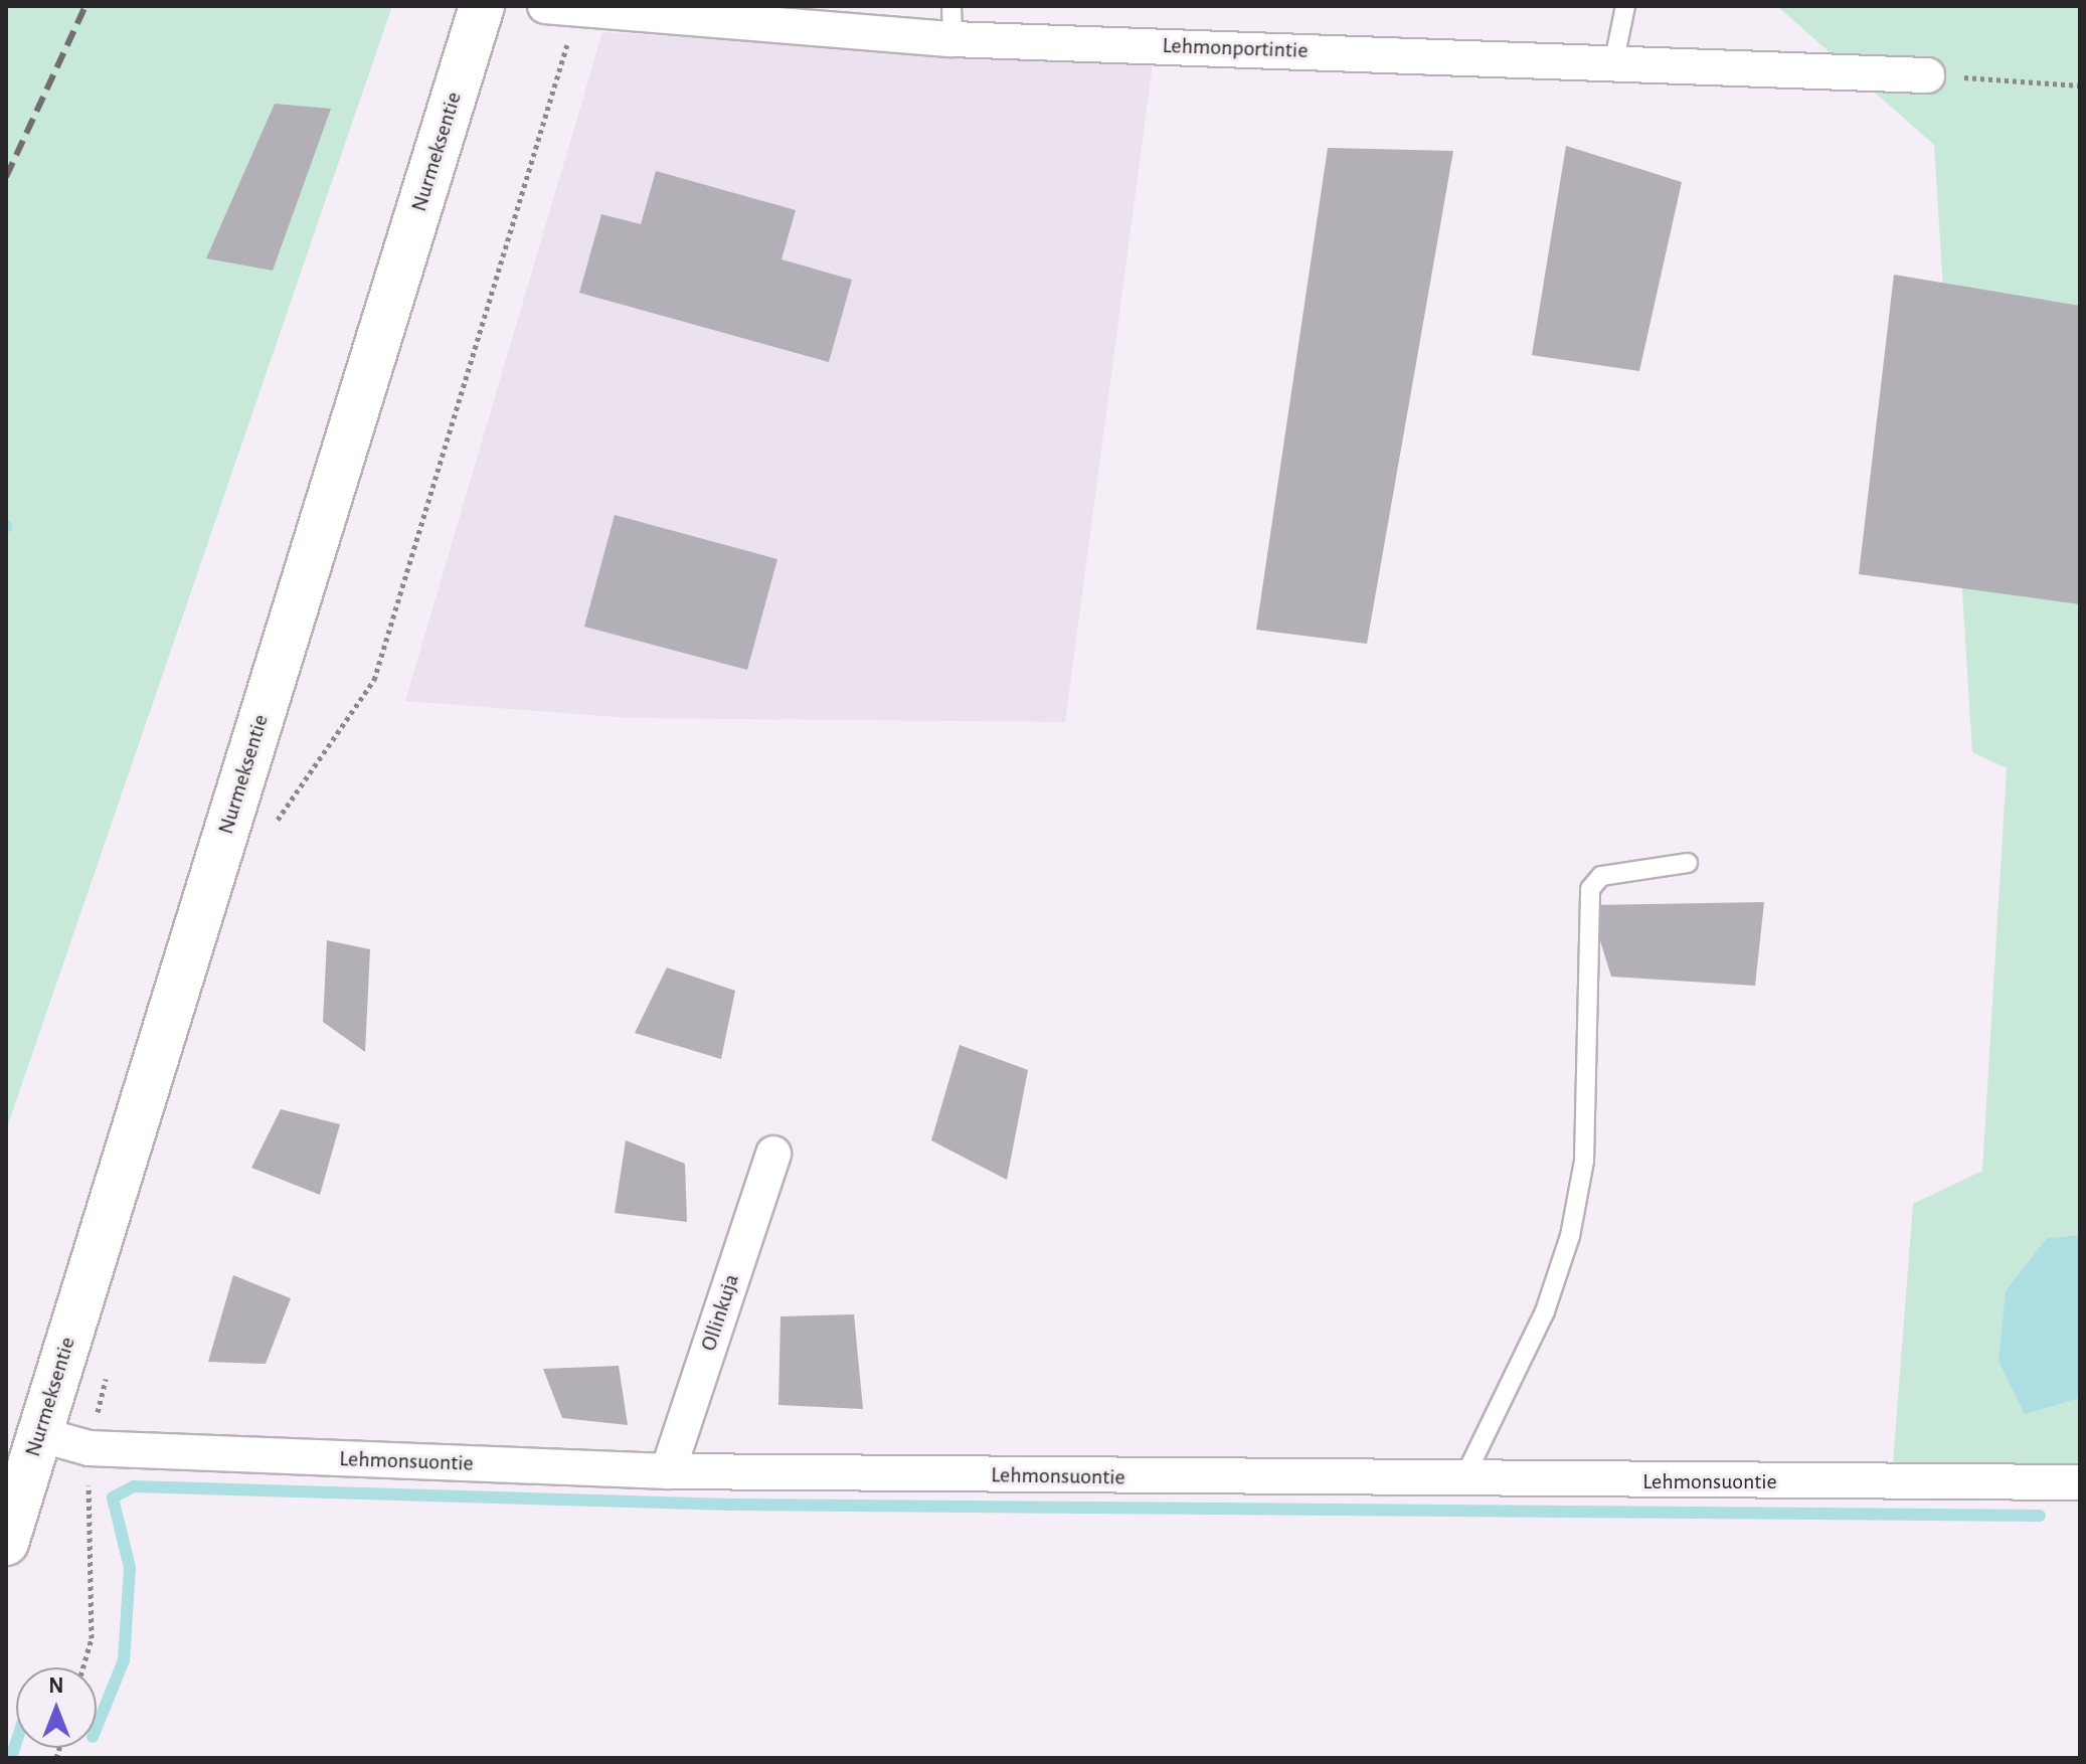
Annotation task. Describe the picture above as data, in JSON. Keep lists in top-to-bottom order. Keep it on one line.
{"streets":{"street":["Lehmonportintie","Nurmeksentie","Ollinkuja","Lehmonsuontie"]},"crossings":[["Nurmeksentie","Lehmonsuontie"],["Ollinkuja","Lehmonsuontie"]],"north":"top"}
